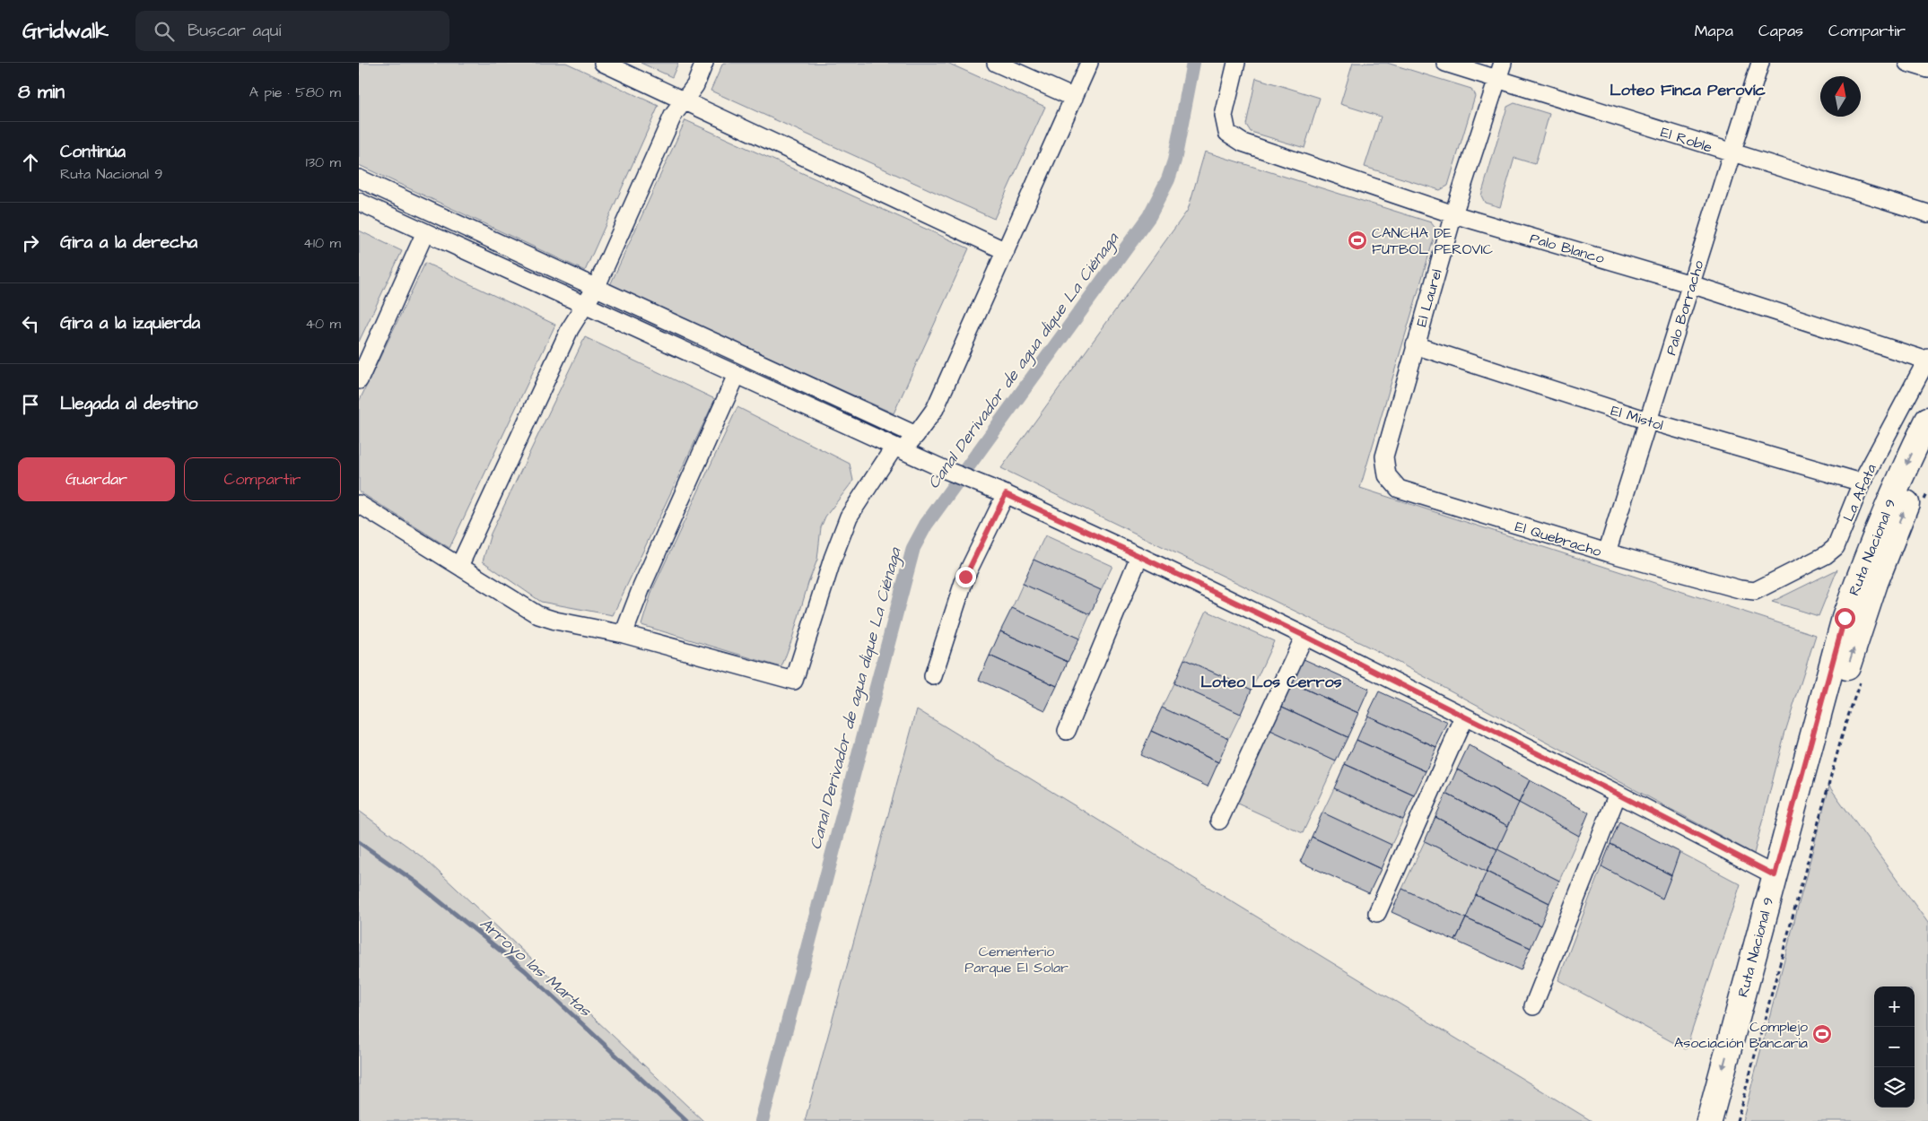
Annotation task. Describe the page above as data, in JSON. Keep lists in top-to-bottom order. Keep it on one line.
{"streets":{"main road":["Ruta Nacional 9"],"street":["El Roble","Palo Blanco","El Laurel","Palo Borracho","El Mistol","La Afata","El Quebracho"]},"crossings":[["El Roble","El Laurel"],["El Roble","Palo Borracho"],["Palo Blanco","El Laurel"],["Palo Blanco","Palo Borracho"],["Palo Blanco","La Afata"],["El Laurel","El Mistol"],["El Laurel","El Quebracho"],["Palo Borracho","El Mistol"],["Palo Borracho","El Quebracho"],["El Mistol","La Afata"],["La Afata","El Quebracho"]],"districts":["Loteo Finca Perovíc","Loteo Los Cerros"],"water":["Canal Derivador de agua dique La Ciénaga","Arroyo las Martas"],"parks":["Cementerio Parque El Solar"],"places":{"sports":["CANCHA DE FUTBOL PEROVIC","Complejo Asociación Bancaria"]},"north":"top","page":{"header":"Gridwalk","search":"Buscar aquí","nav":["Mapa","Capas","Compartir"],"heading":["8 min","A pie · 580 m"],"list":[["Continúa","Ruta Nacional 9","130 m"],["Gira a la derecha","410 m"],["Gira a la izquierda","40 m"],"Llegada al destino"],"buttons":["Guardar","Compartir"],"map_buttons":["+","−"]}}
